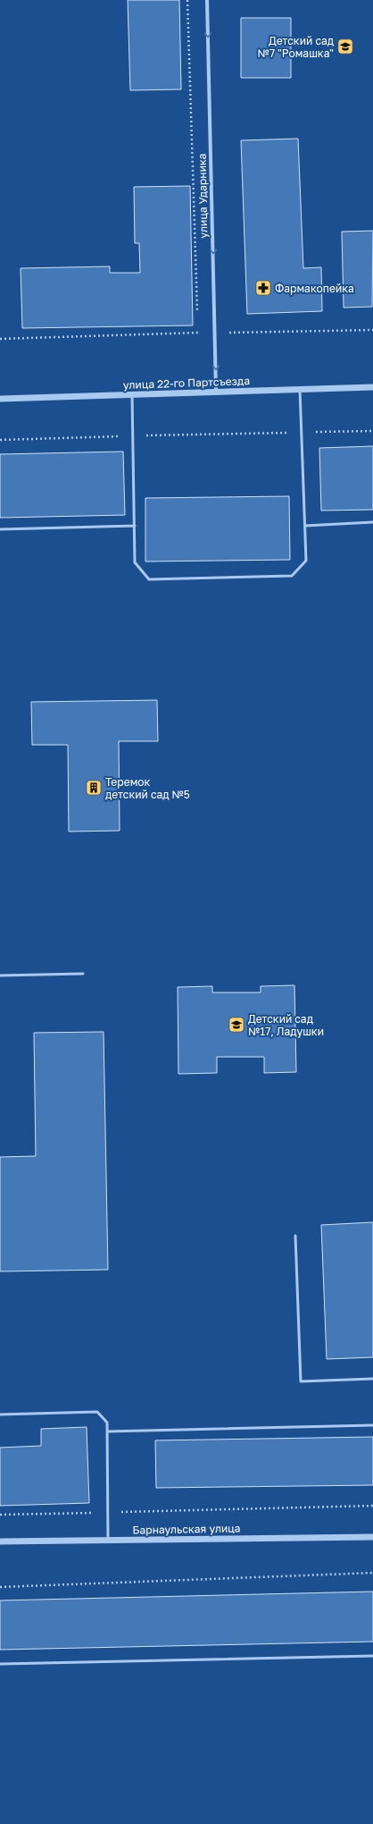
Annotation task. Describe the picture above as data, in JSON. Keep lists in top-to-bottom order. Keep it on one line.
{"streets":{"street":["улица Ударника","улица 22-го Партсъезда","Барнаульская улица"]},"crossings":[["улица Ударника","улица 22-го Партсъезда"]],"one_way":["улица Ударника"],"places":{"school or university":["Детский сад №7 \"Ромашка\"","Детский сад №17, Ладушки"],"pharmacy":["Фармакопейка"],"building":["Теремок детский сад №5"]}}
